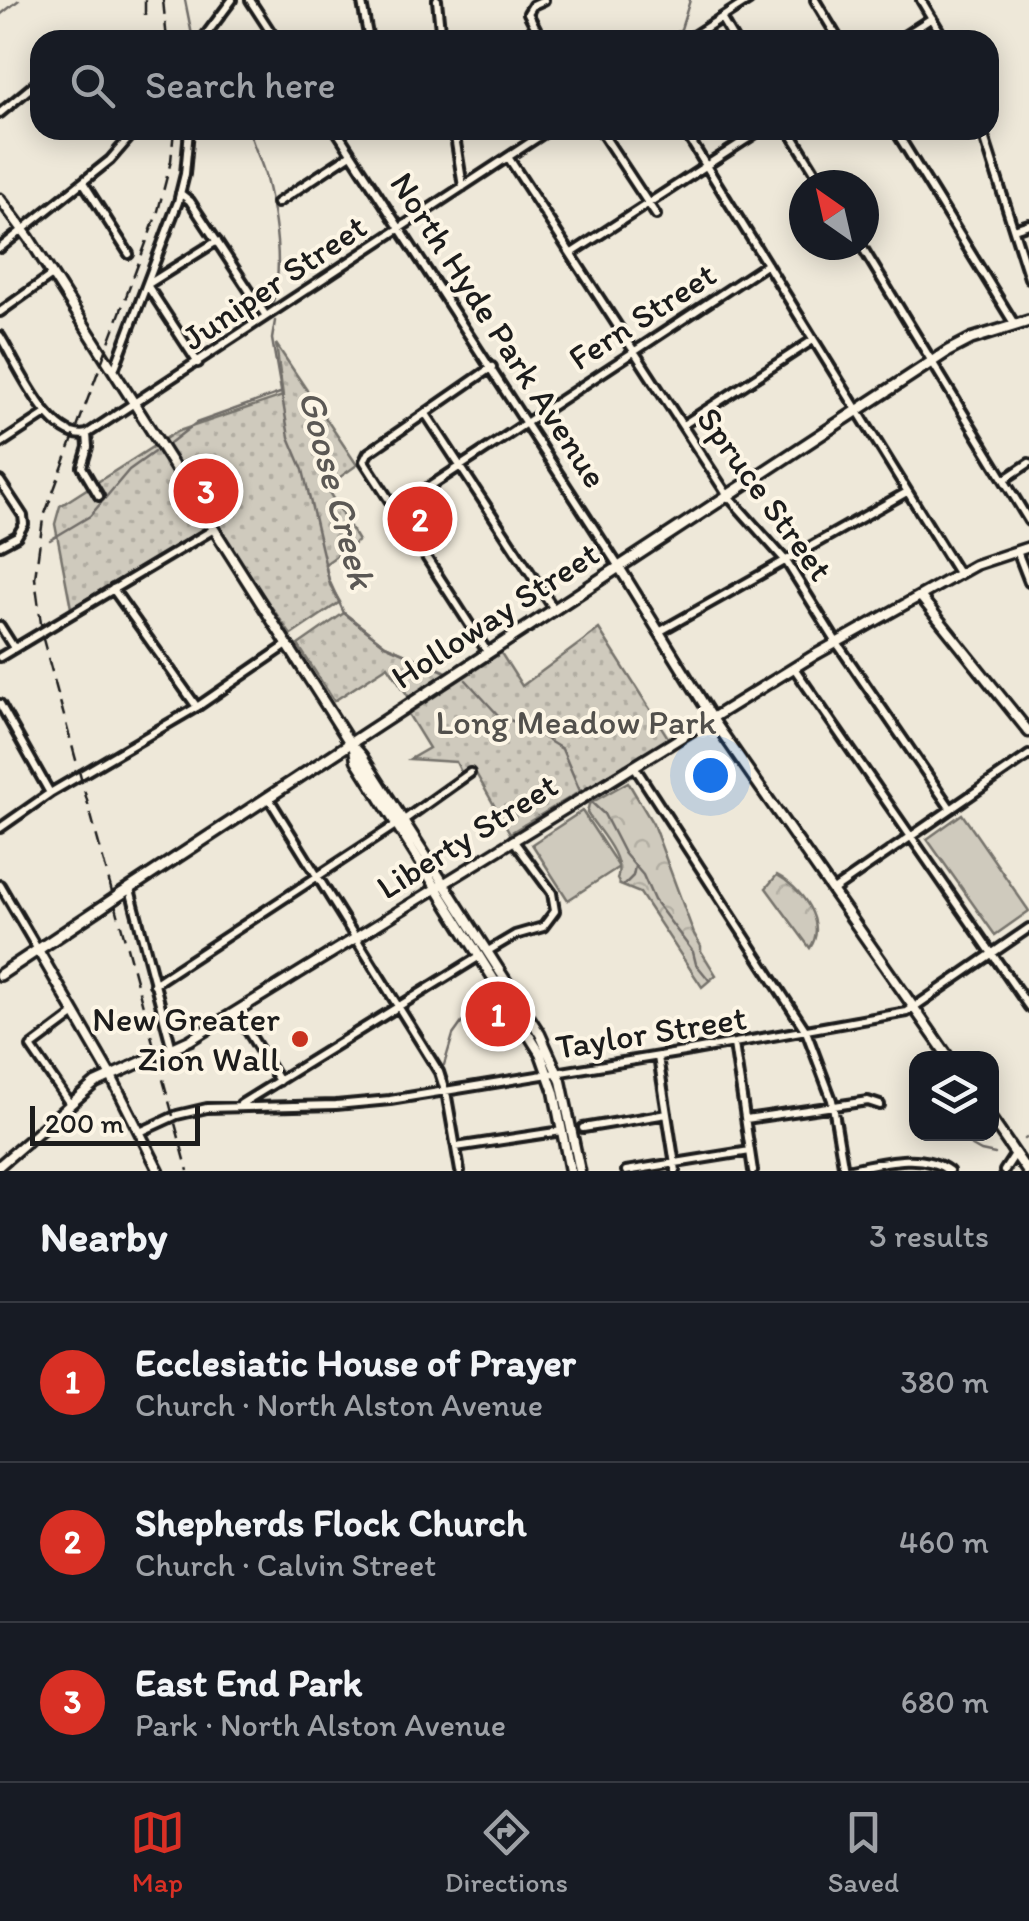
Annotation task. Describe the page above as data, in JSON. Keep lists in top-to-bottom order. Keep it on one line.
{"streets":{"main road":["Holloway Street"],"street":["Juniper Street","Fern Street","North Hyde Park Avenue","Spruce Street","Liberty Street","Taylor Street"]},"crossings":[["Juniper Street","North Hyde Park Avenue"],["Juniper Street","Spruce Street"],["Fern Street","North Hyde Park Avenue"],["Fern Street","Spruce Street"],["North Hyde Park Avenue","Holloway Street"],["North Hyde Park Avenue","Liberty Street"],["North Hyde Park Avenue","Taylor Street"],["Spruce Street","Holloway Street"],["Spruce Street","Liberty Street"]],"water":["Goose Creek"],"parks":["Long Meadow Park"],"places":["New Greater Zion Wall"],"scale_bar":"200 m","north":"top left","page":{"search":"Search here","pins":["3","2","1"],"scale":"200 m","heading":["Nearby","3 results"],"list":[{"mark":"1","name":"Ecclesiatic House of Prayer","note":"Church · North Alston Avenue","value":"380 m"},{"mark":"2","name":"Shepherds Flock Church","note":"Church · Calvin Street","value":"460 m"},{"mark":"3","name":"East End Park","note":"Park · North Alston Avenue","value":"680 m"}],"nav":["Map","Directions","Saved"]}}
